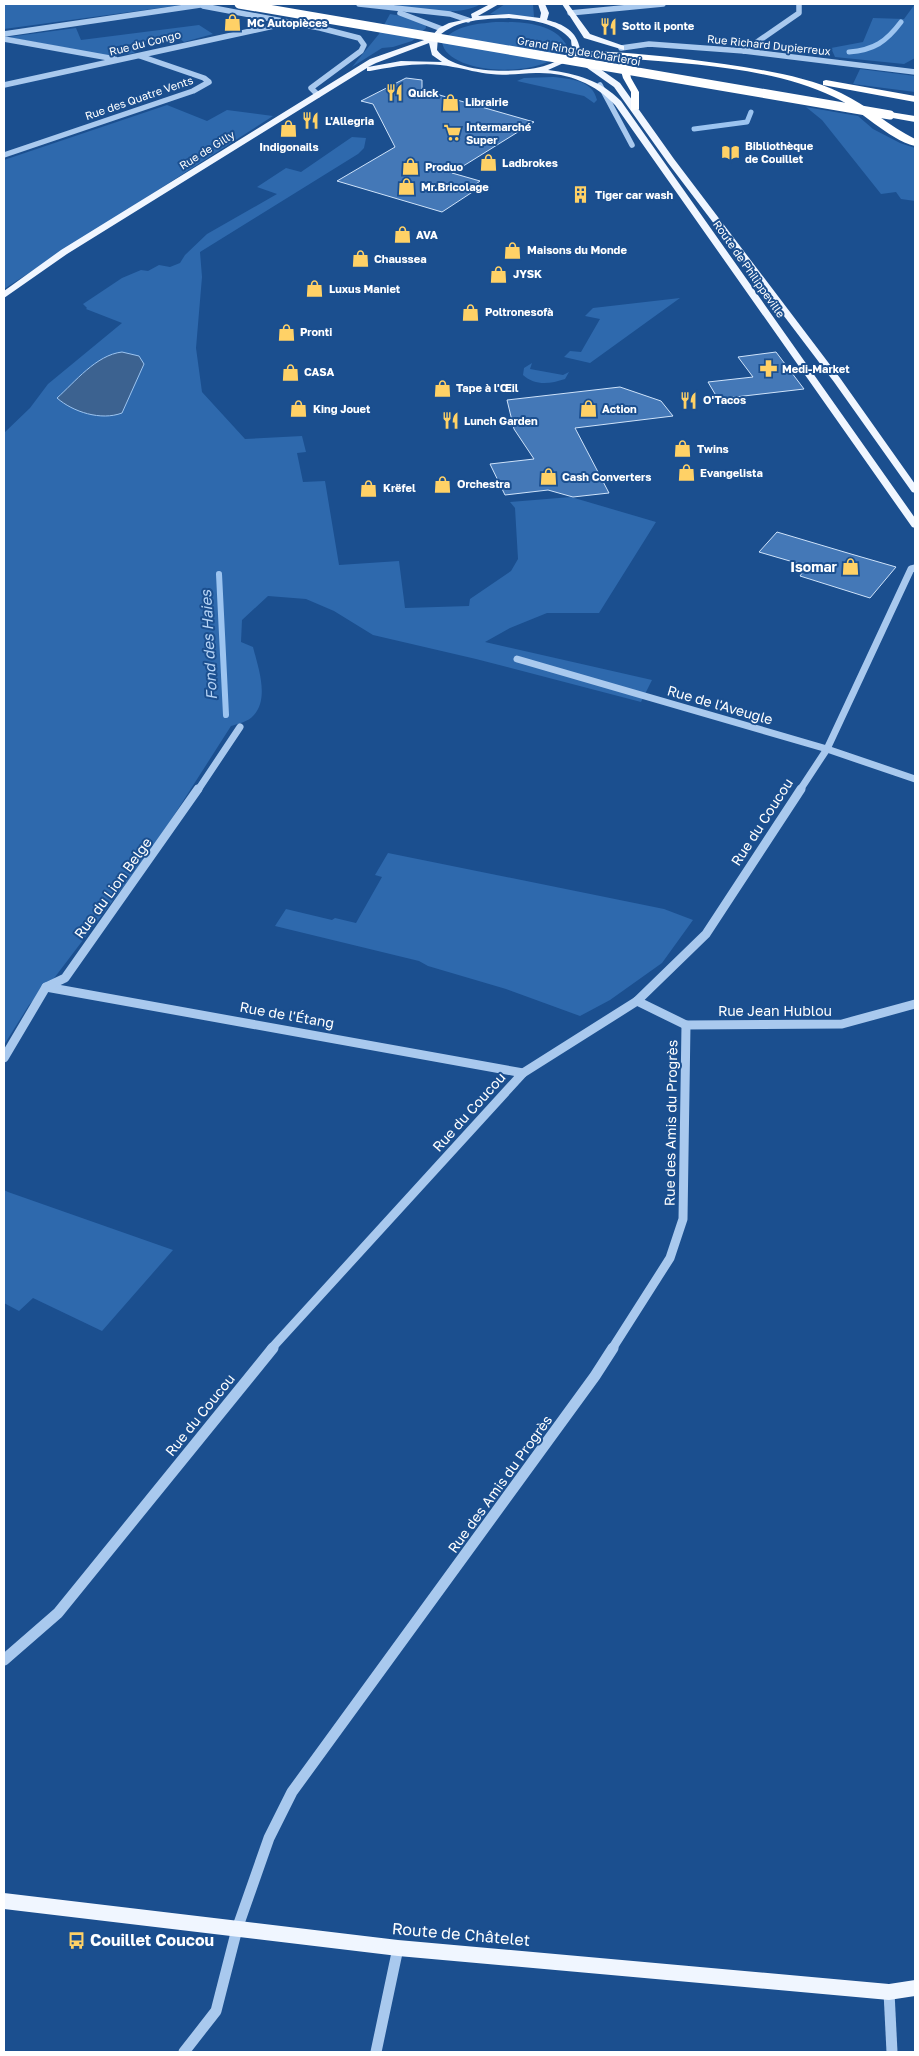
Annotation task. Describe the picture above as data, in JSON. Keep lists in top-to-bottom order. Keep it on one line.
{"streets":{"highway":["Grand Ring de Charleroi"],"main road":["Rue de Gilly","Route de Philippeville","Route de Châtelet"],"street":["Rue du Congo","Rue Richard Dupierreux","Rue des Quatre Vents","Rue de l'Aveugle","Rue du Coucou","Rue du Lion Belge","Rue Jean Hublou","Rue de l'Étang","Rue des Amis du Progrès"]},"crossings":[["Rue du Congo","Rue des Quatre Vents"],["Rue de Gilly","Route de Philippeville"],["Rue de l'Aveugle","Rue du Coucou"],["Rue du Coucou","Rue Jean Hublou"],["Rue du Coucou","Rue de l'Étang"],["Rue du Lion Belge","Rue de l'Étang"],["Rue Jean Hublou","Rue des Amis du Progrès"],["Rue des Amis du Progrès","Route de Châtelet"]],"water":["Fond des Haies"],"places":{"shop":["MC Autopièces","Librairie","Indigonails","Ladbrokes","Produo","Mr.Bricolage","AVA","Maisons du Monde","Chaussea","JYSK","Luxus Maniet","Poltronesofà","Pronti","CASA","Tape à l'Œil","King Jouet","Action","Twins","Evangelista","Cash Converters","Orchestra","Krëfel","Isomar"],"restaurant":["Sotto il ponte","Quick","L'Allegria","O'Tacos","Lunch Garden"],"supermarket":["Intermarché Super"],"library":["Bibliothèque de Couillet"],"building":["Tiger car wash"],"pharmacy":["Medi-Market"],"bus stop":["Couillet Coucou"]}}
